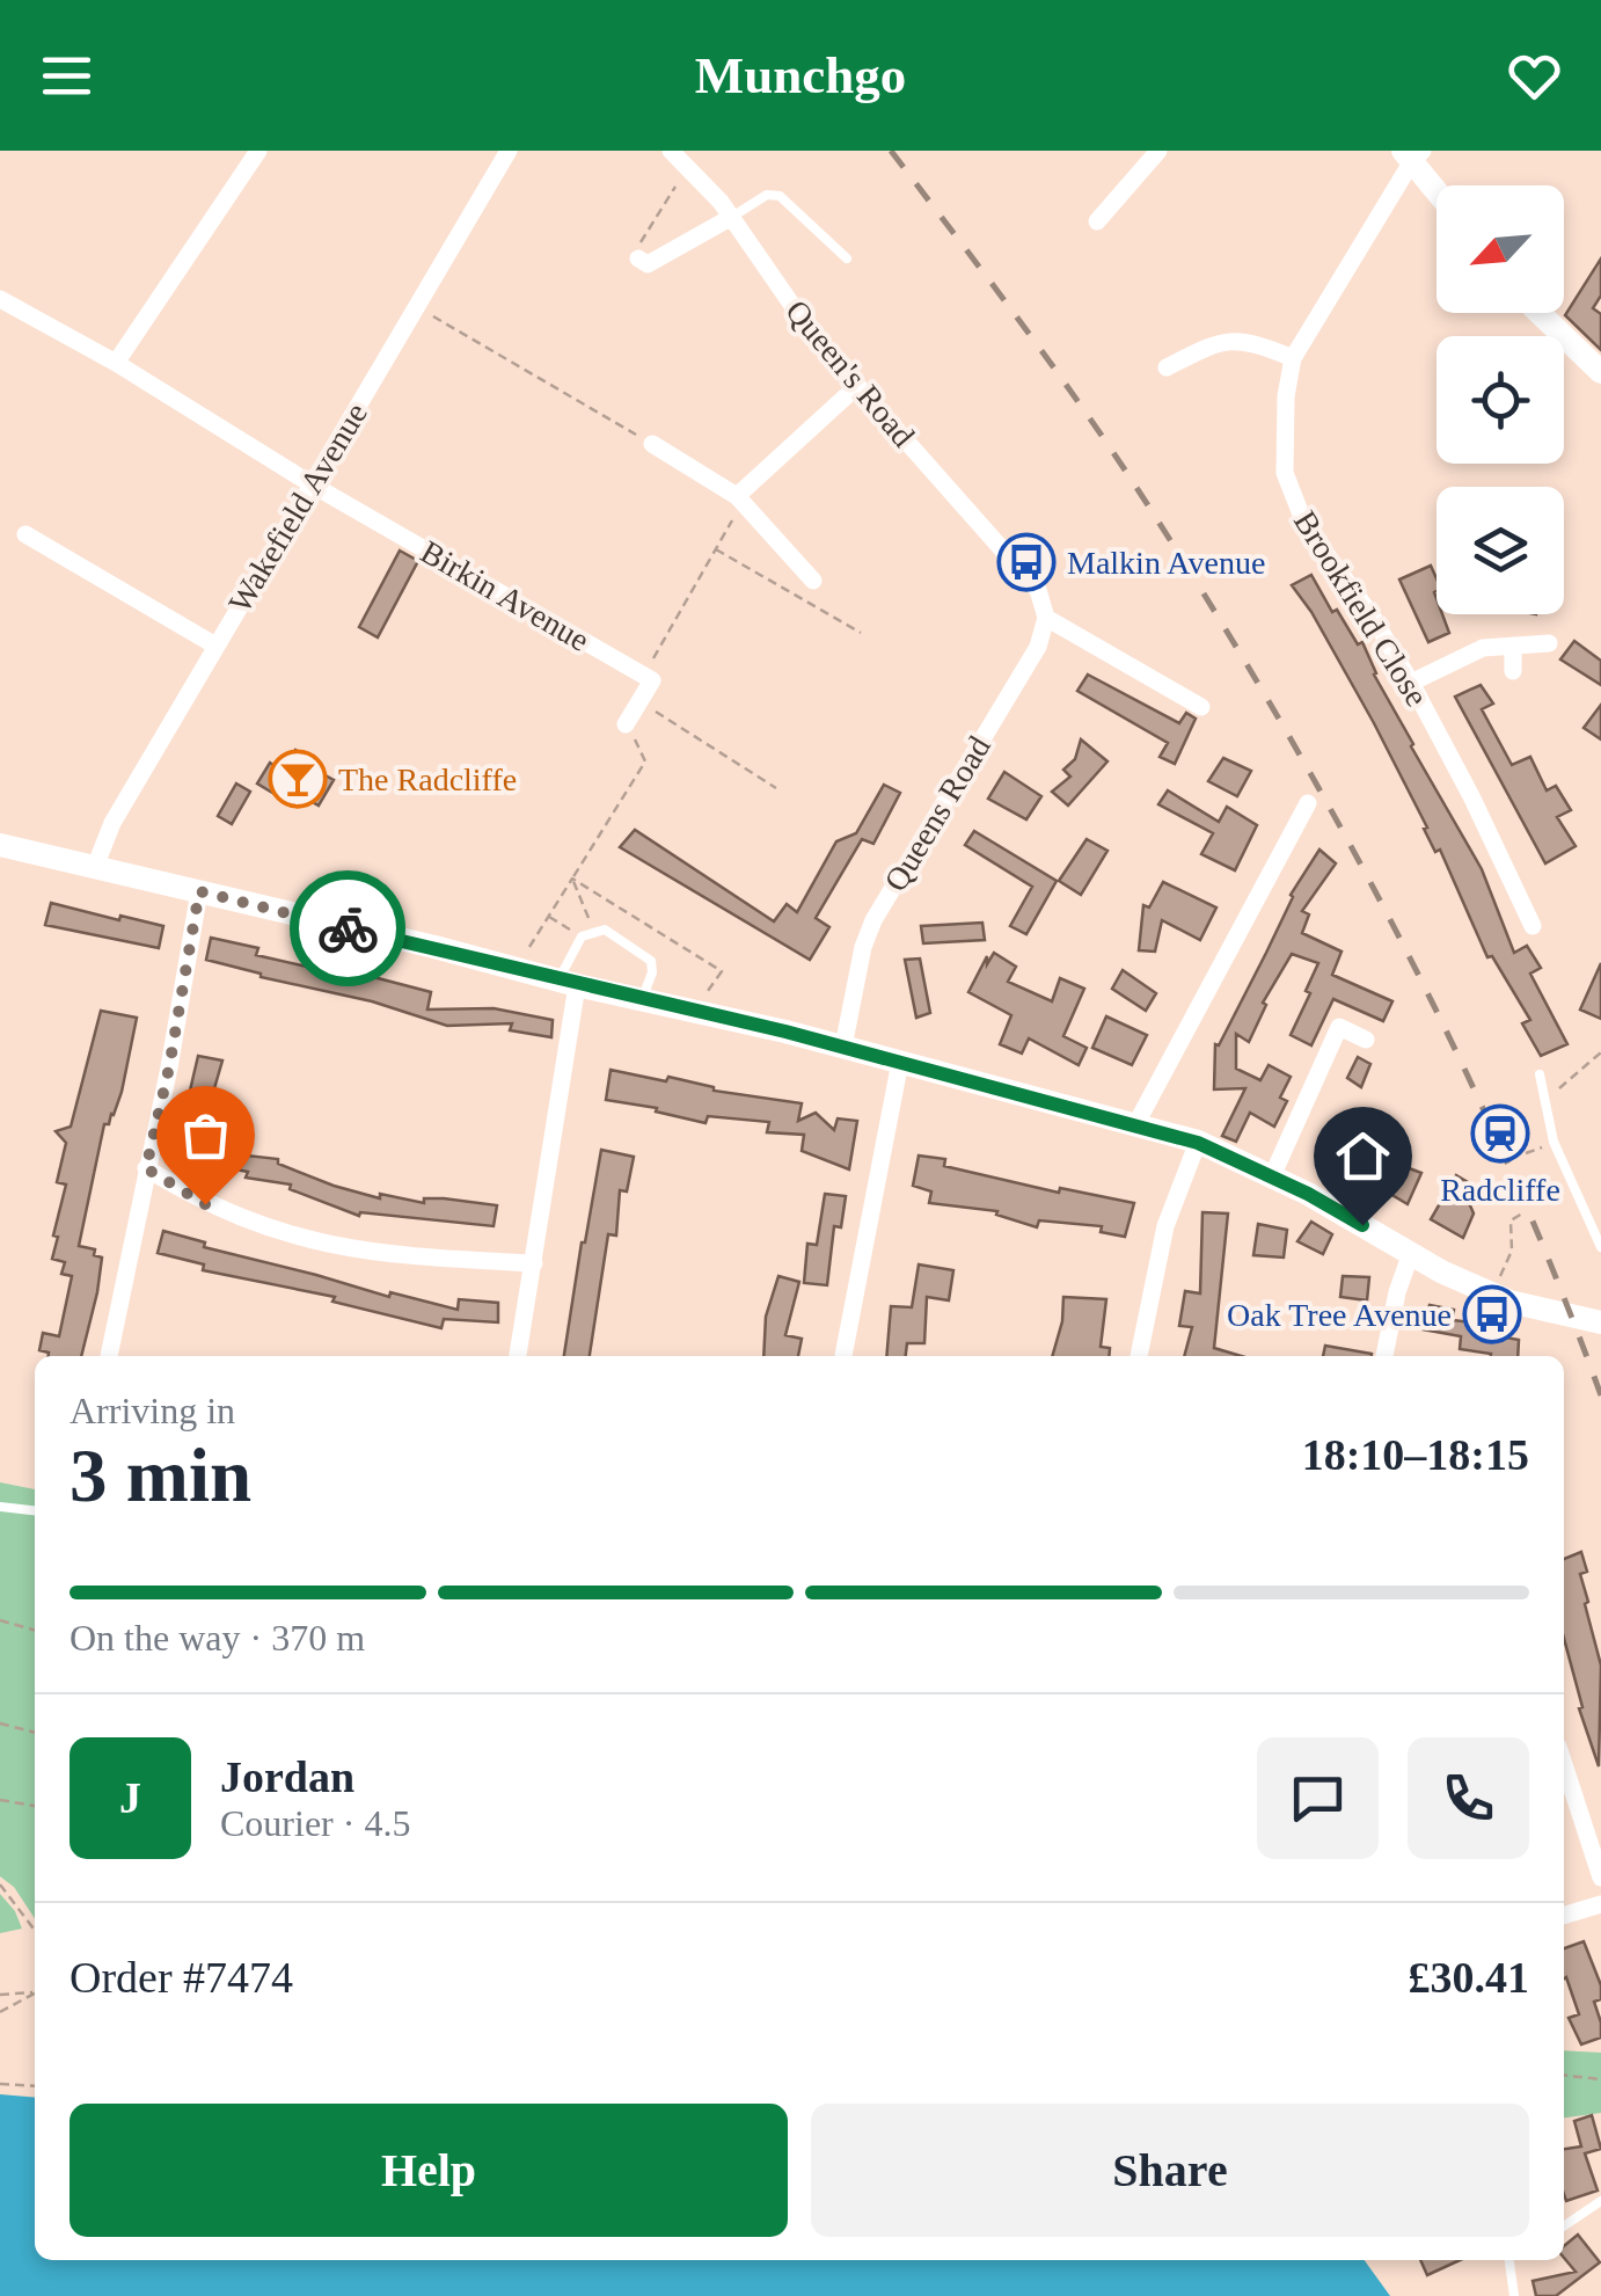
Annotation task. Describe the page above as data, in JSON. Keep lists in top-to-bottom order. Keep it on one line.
{"streets":{"street":["Queen's Road","Wakefield Avenue","Birkin Avenue","Brookfield Close","Queens Road"]},"crossings":[["Queen's Road","Queens Road"],["Wakefield Avenue","Birkin Avenue"]],"places":{"bus stop":["Malkin Avenue","Oak Tree Avenue"],"bar":["The Radcliffe"],"station":["Radcliffe"]},"north":"bottom left","page":{"header":"Munchgo","heading":["3 min","Arriving in","18:10–18:15"],"panel":["Jordan","Courier · 4.5","Order #7474","£30.41"],"bar":"On the way · 370 m","round":"J","buttons":["Help","Share"]}}
